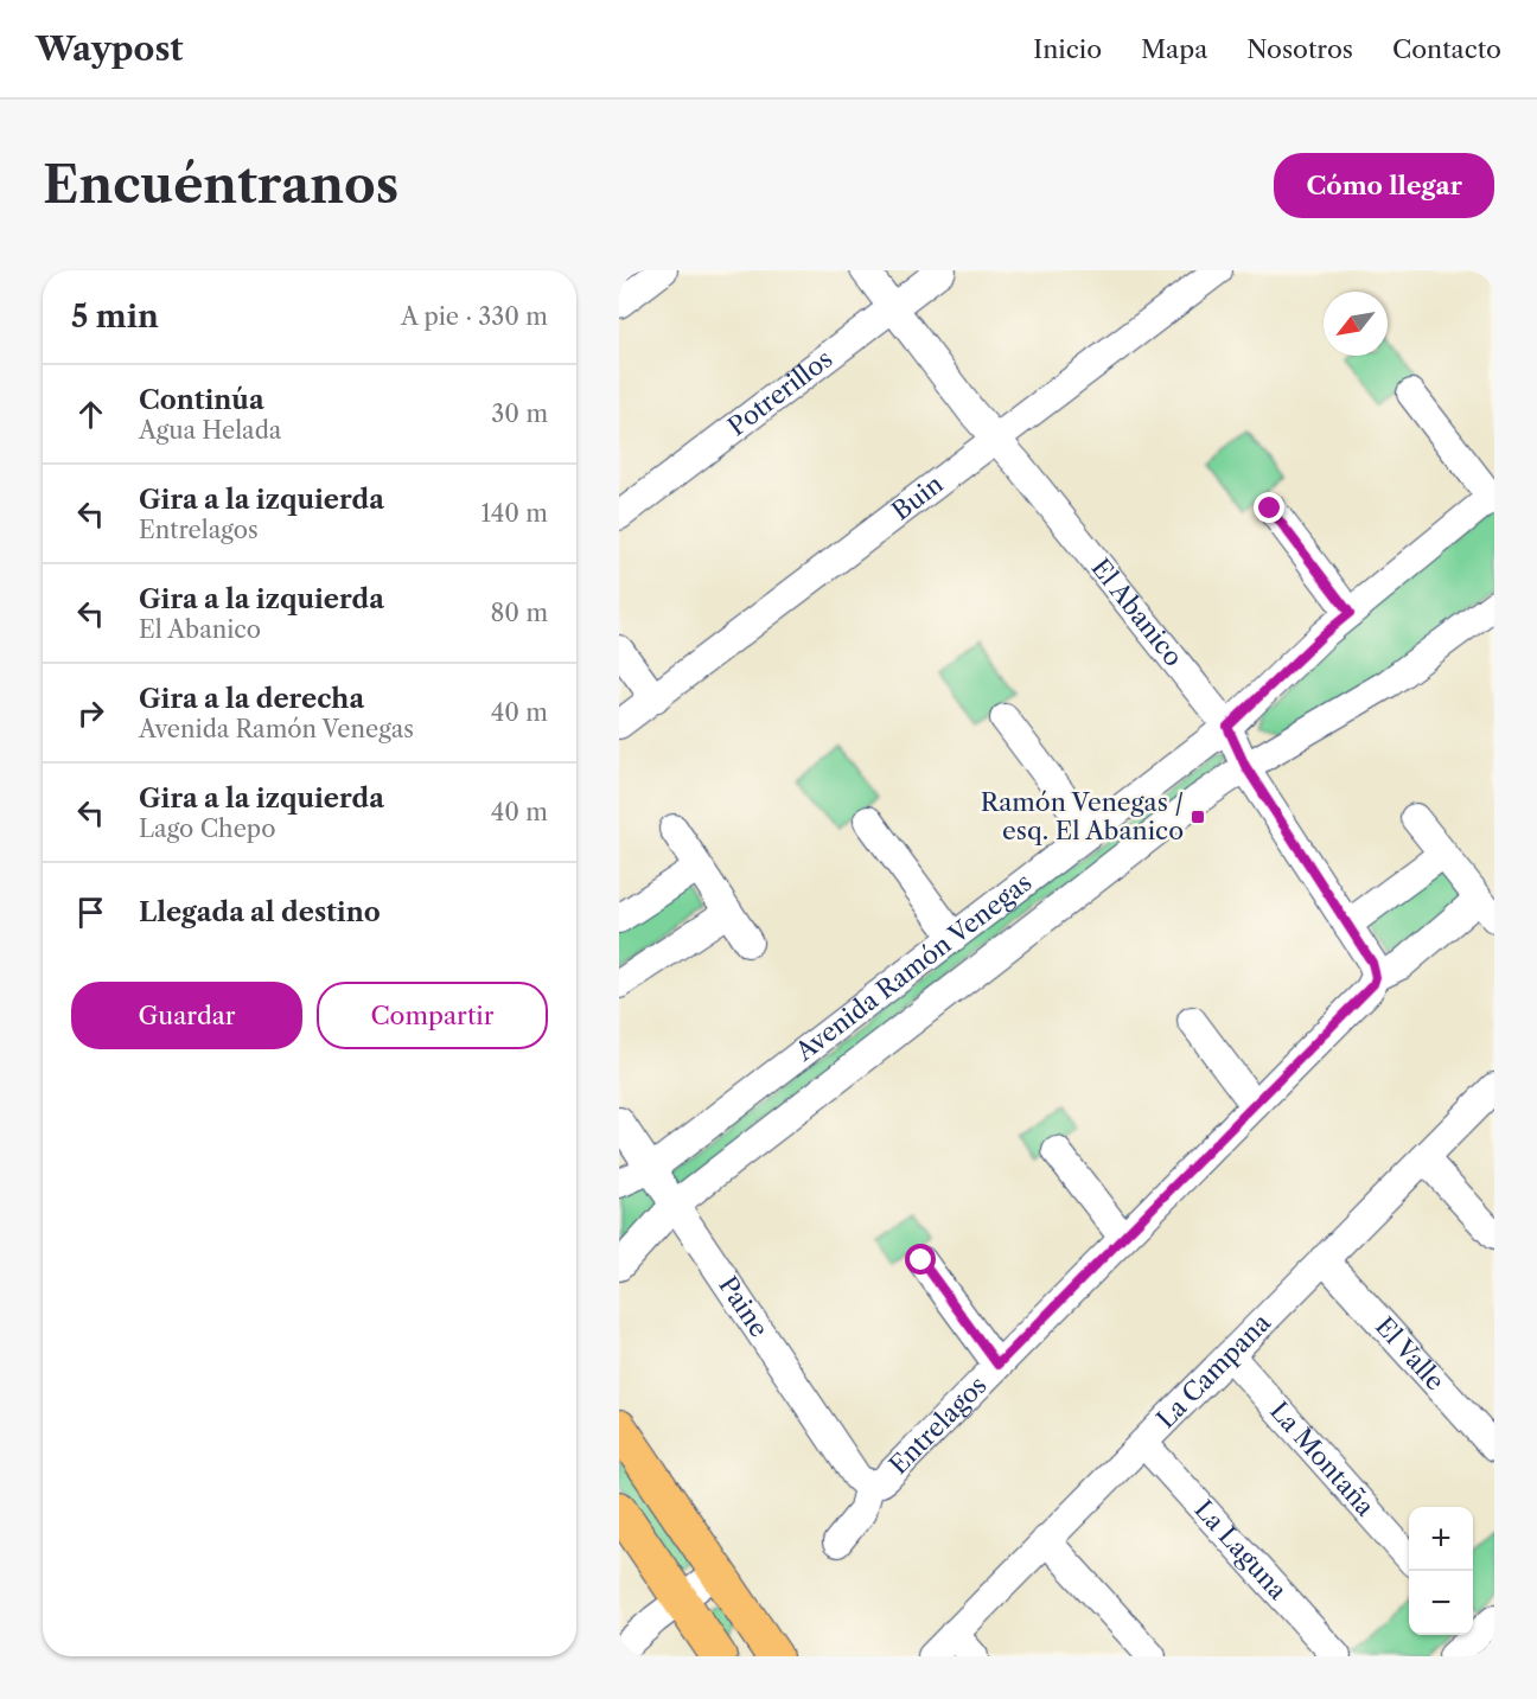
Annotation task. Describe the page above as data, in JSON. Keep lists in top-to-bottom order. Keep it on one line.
{"streets":{"street":["Potrerillos","Buin","El Abanico","Avenida Ramón Venegas","Paine","El Valle","La Campana","Entrelagos","La Montaña","La Laguna"]},"crossings":[["Potrerillos","El Abanico"],["Buin","El Abanico"],["El Abanico","Avenida Ramón Venegas"],["El Abanico","Entrelagos"],["Avenida Ramón Venegas","Paine"],["Paine","Entrelagos"],["El Valle","La Campana"],["La Campana","La Montaña"],["La Campana","La Laguna"]],"places":{"transit":["Ramón Venegas / esq. El Abanico"]},"north":"bottom left","page":{"header":"Waypost","nav":["Inicio","Mapa","Nosotros","Contacto"],"buttons":["Cómo llegar",["Guardar","Compartir"]],"title":"Encuéntranos","heading":["5 min","A pie · 330 m"],"list":[["Continúa","Agua Helada","30 m"],["Gira a la izquierda","Entrelagos","140 m"],["Gira a la izquierda","El Abanico","80 m"],["Gira a la derecha","Avenida Ramón Venegas","40 m"],["Gira a la izquierda","Lago Chepo","40 m"],"Llegada al destino"],"map_buttons":["+","−"]}}
